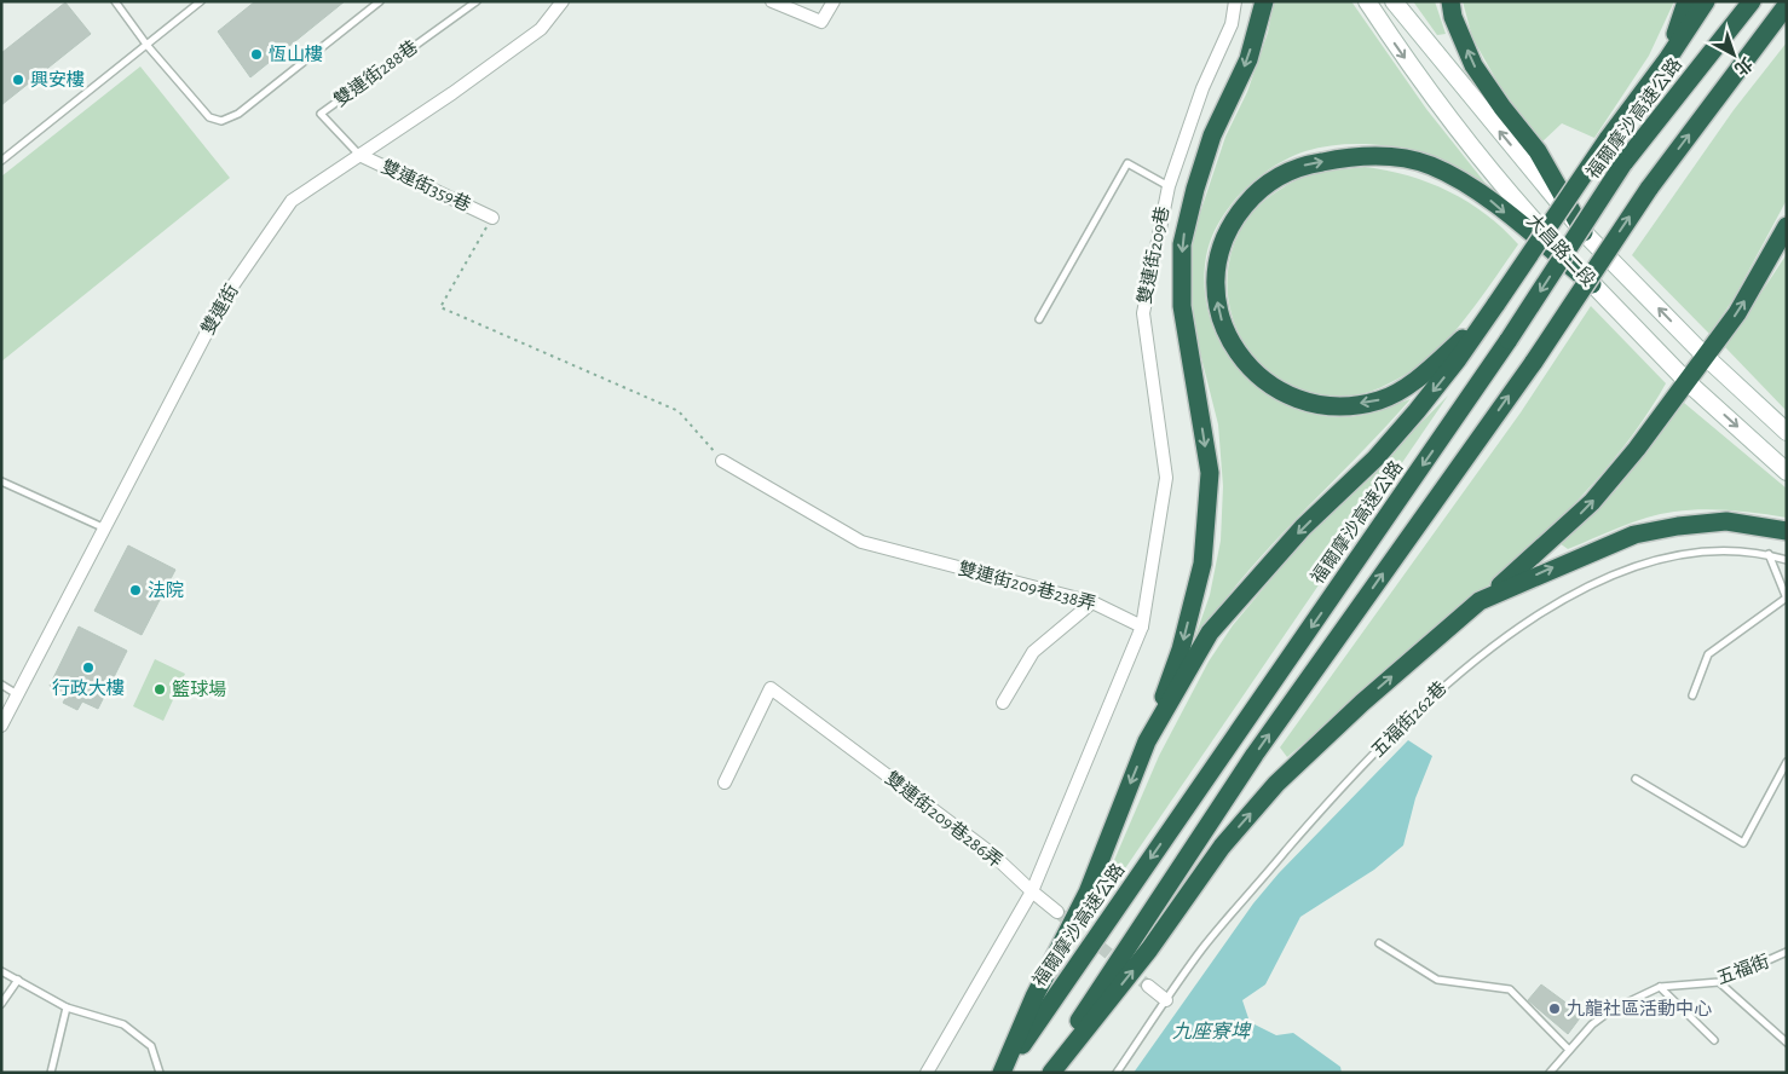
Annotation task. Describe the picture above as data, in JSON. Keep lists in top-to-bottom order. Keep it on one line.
{"streets":{"highway":["福爾摩沙高速公路"],"main road":["大昌路二段"],"street":["雙連街359巷","雙連街209巷","雙連街","雙連街209巷238弄","雙連街209巷286弄"],"lane":["雙連街288巷","五福街262巷","五福街"]},"crossings":[["雙連街288巷","雙連街359巷"],["雙連街288巷","雙連街"],["雙連街359巷","雙連街"],["雙連街209巷","雙連街209巷238弄"]],"water":["九座寮埤"],"places":["恆山樓","興安樓","法院","行政大樓","籃球場","九龍社區活動中心"],"north":"bottom right"}
